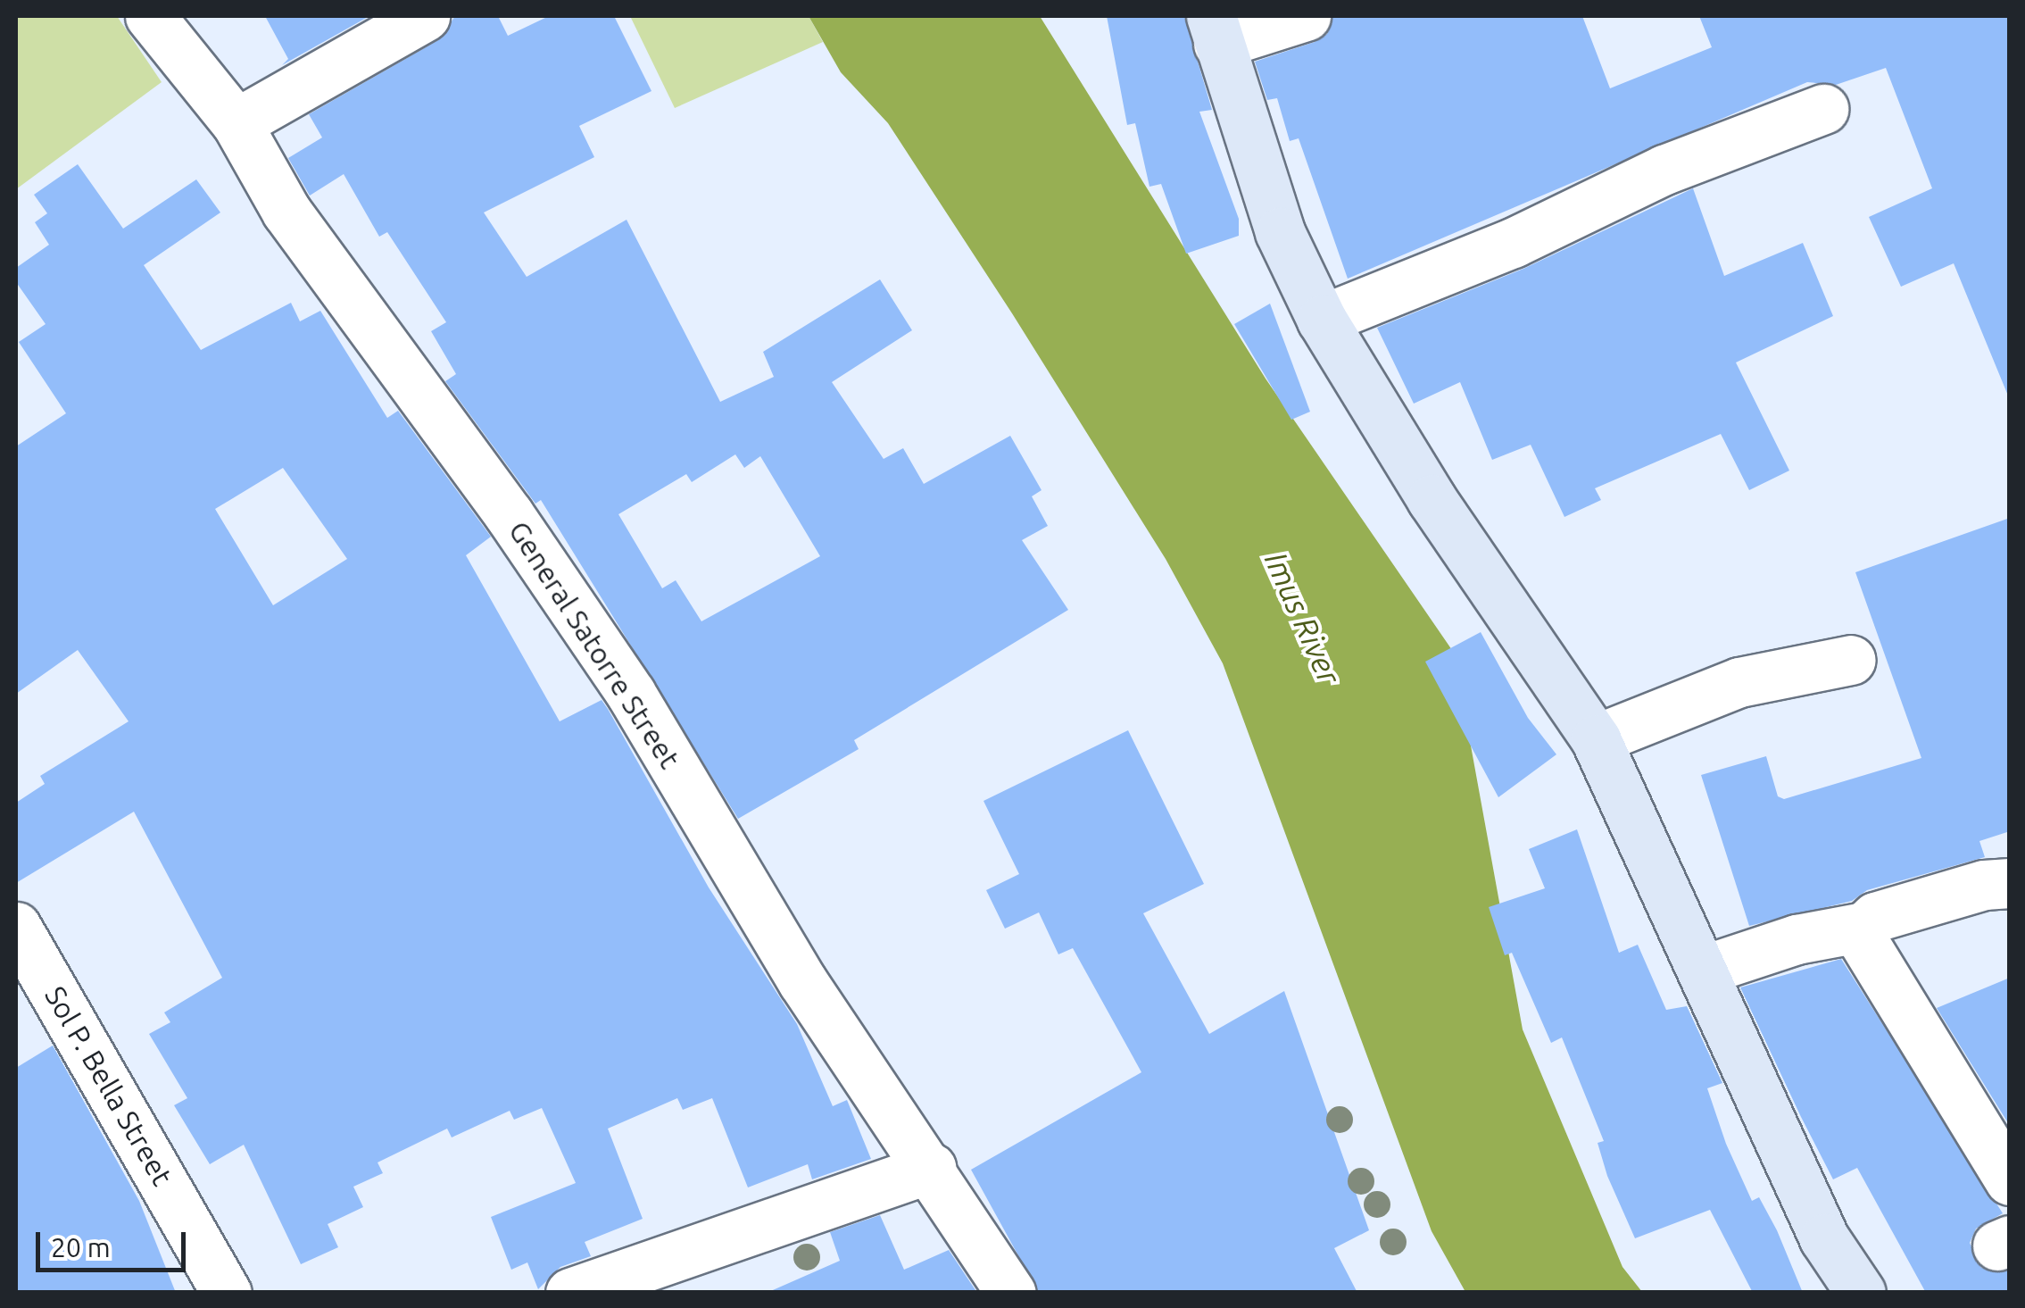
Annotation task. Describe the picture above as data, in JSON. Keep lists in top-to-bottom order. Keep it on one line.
{"streets":{"street":["General Satorre Street","Sol P. Bella Street"]},"water":["Imus River"],"scale_bar":"20 m"}
